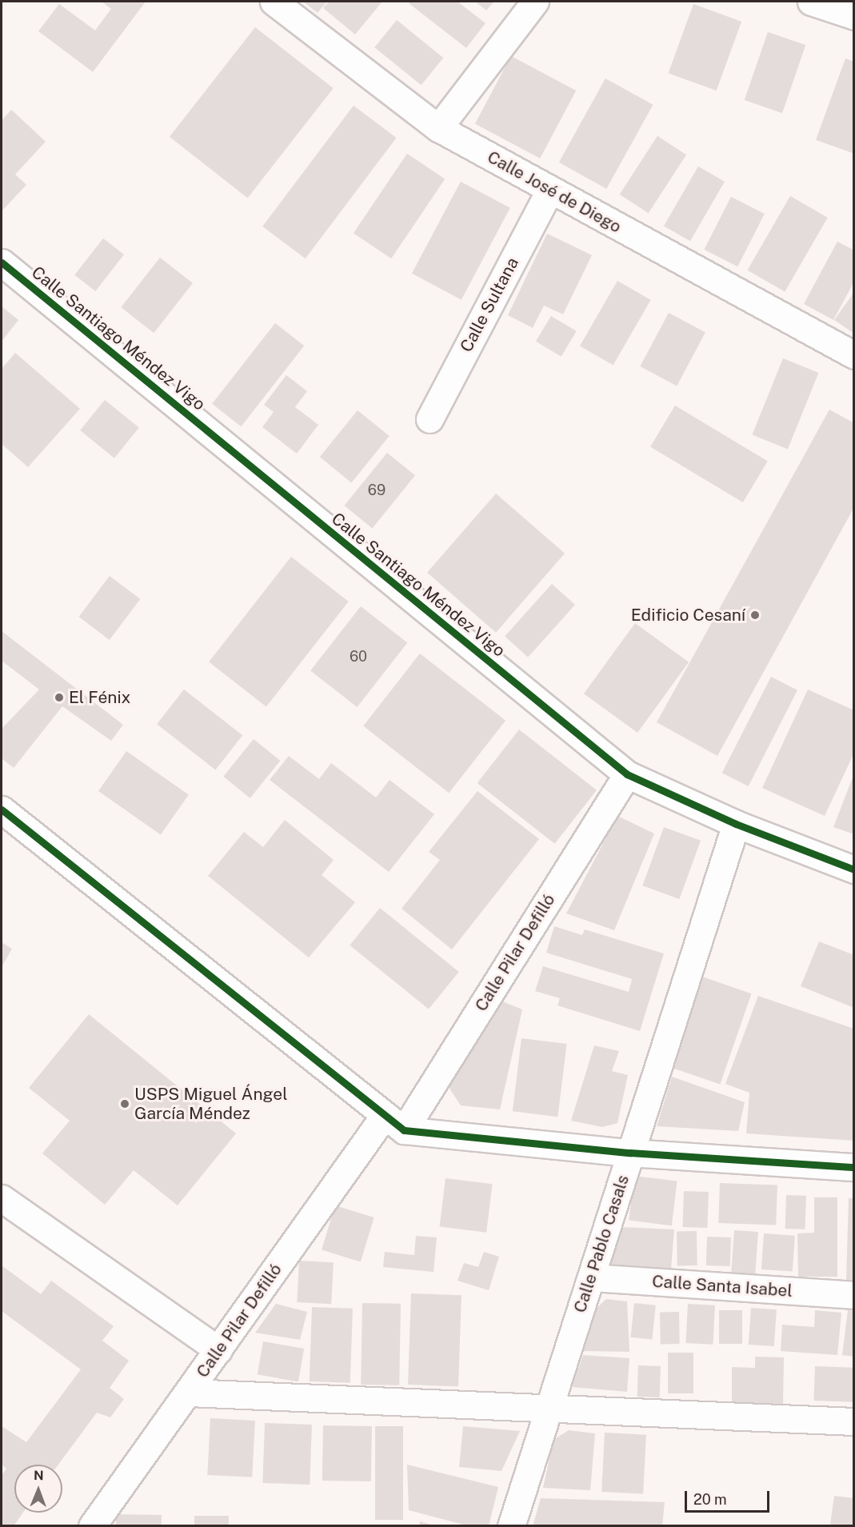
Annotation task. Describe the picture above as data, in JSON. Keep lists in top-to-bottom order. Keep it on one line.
{"streets":{"street":["Calle José de Diego","Calle Sultana","Calle Santiago Méndez Vigo","Calle Pilar Defilló","Calle Pablo Casals","Calle Santa Isabel"]},"crossings":[["Calle José de Diego","Calle Sultana"],["Calle Santiago Méndez Vigo","Calle Pilar Defilló"],["Calle Santiago Méndez Vigo","Calle Pablo Casals"],["Calle Pablo Casals","Calle Santa Isabel"]],"places":["Edificio Cesaní","El Fénix","USPS Miguel Ángel García Méndez"],"house_numbers":["69","60"],"scale_bar":"20 m","north":"top"}
